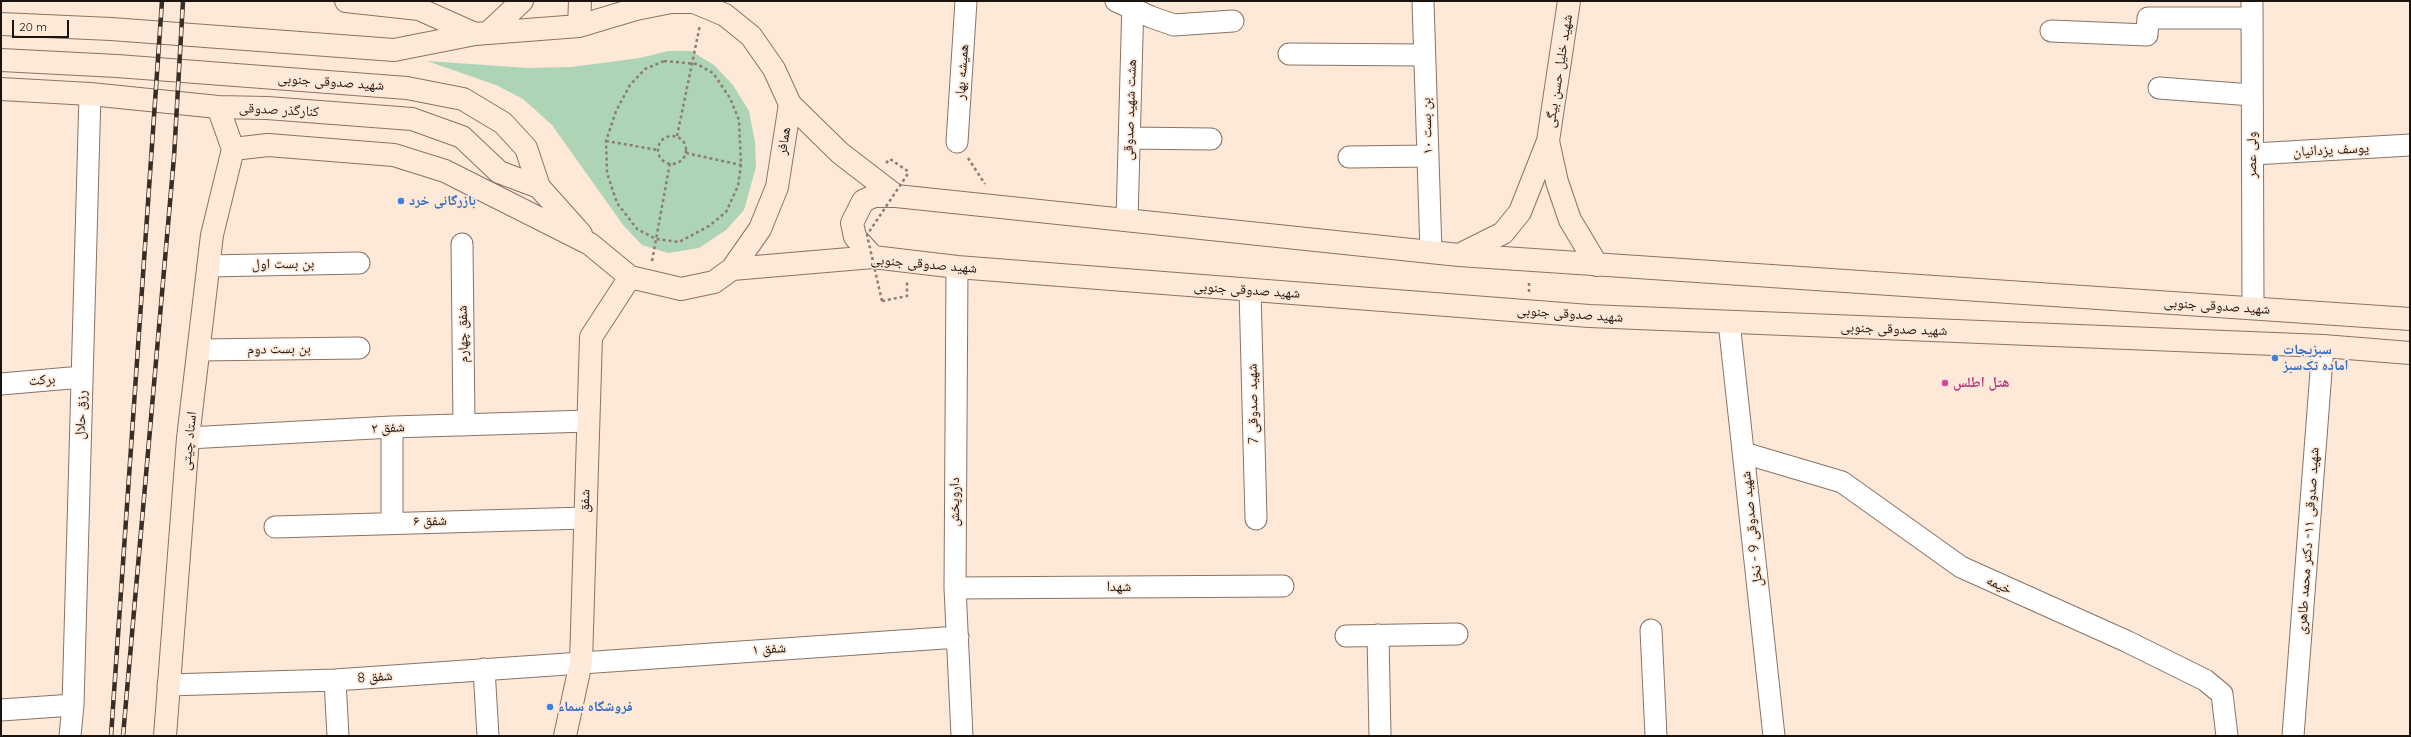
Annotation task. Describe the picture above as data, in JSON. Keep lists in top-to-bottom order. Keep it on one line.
{"streets":{"main road":["شهید خلیل حسن بیگی","شهید صدوقی جنوبی","کنارگذر صدوقی","همافر","استاد چیتی","شفق"],"street":["همیشه بهار","هشت شهید صدوقی","بن بست ۱۰","یوسف یزدانیان","ولی عصر","بن بست اول","شفق چهارم","بن بست دوم","برکت","شهید صدوقی 7","رزق حلال","شفق ۲","داروپخش","شفق ۶","شهید صدوقی 9 - نخل","شهید صدوقی ۱۱- دکتر محمد طاهری","خیمه","شهدا","شفق ۱","شفق 8"]},"crossings":[["شهید صدوقی جنوبی","کنارگذر صدوقی"],["شهید صدوقی جنوبی","هشت شهید صدوقی"],["شهید صدوقی جنوبی","بن بست ۱۰"],["شهید صدوقی جنوبی","همافر"],["شهید صدوقی جنوبی","ولی عصر"],["شهید صدوقی جنوبی","شهید صدوقی 7"],["شهید صدوقی جنوبی","داروپخش"],["شهید صدوقی جنوبی","شهید صدوقی 9 - نخل"],["شهید صدوقی جنوبی","شهید صدوقی ۱۱- دکتر محمد طاهری"],["کنارگذر صدوقی","رزق حلال"],["همافر","شفق"],["یوسف یزدانیان","ولی عصر"],["بن بست اول","استاد چیتی"],["شفق چهارم","شفق ۲"],["بن بست دوم","استاد چیتی"],["برکت","رزق حلال"],["شفق ۲","استاد چیتی"],["شفق ۲","شفق"],["استاد چیتی","شفق 8"],["شفق","شفق ۶"],["شفق","شفق ۱"],["شفق","شفق 8"],["داروپخش","شهدا"],["داروپخش","شفق ۱"],["شهید صدوقی 9 - نخل","خیمه"],["شفق ۱","شفق 8"]],"places":["بازرگانی خرد","سبزیجات اماده تک‌سبز","هتل اطلس","فروشگاه سماء"],"scale_bar":"20 m"}
